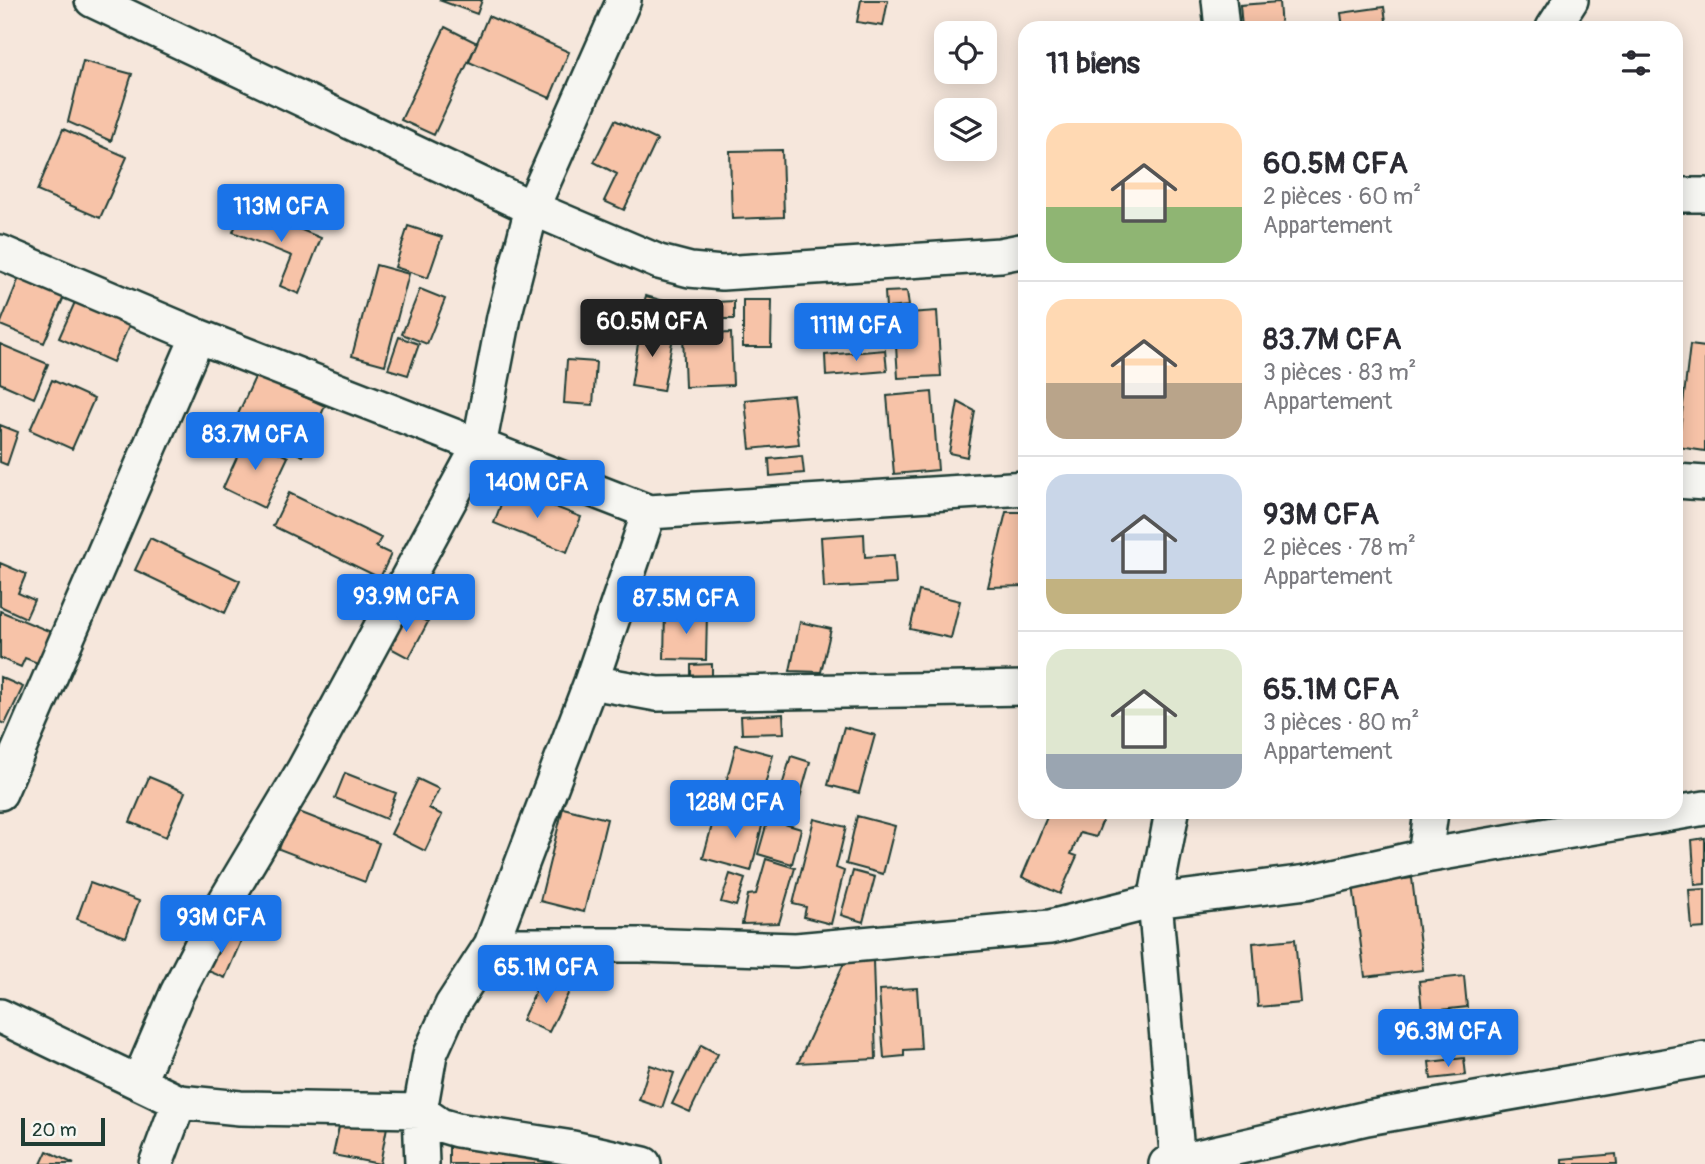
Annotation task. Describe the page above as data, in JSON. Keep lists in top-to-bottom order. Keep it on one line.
{"scale_bar":"20 m","page":{"heading":"11 biens","list":[{"name":"60.5M CFA","note":"2 pièces · 60 m² · Appartement"},{"name":"83.7M CFA","note":"3 pièces · 83 m² · Appartement"},{"name":"93M CFA","note":"2 pièces · 78 m² · Appartement"},{"name":"65.1M CFA","note":"3 pièces · 80 m² · Appartement"}],"price":["113M CFA","60.5M CFA","111M CFA","83.7M CFA","140M CFA","93.9M CFA","87.5M CFA","128M CFA","93M CFA","65.1M CFA","96.3M CFA"],"scale":"20 m"}}
